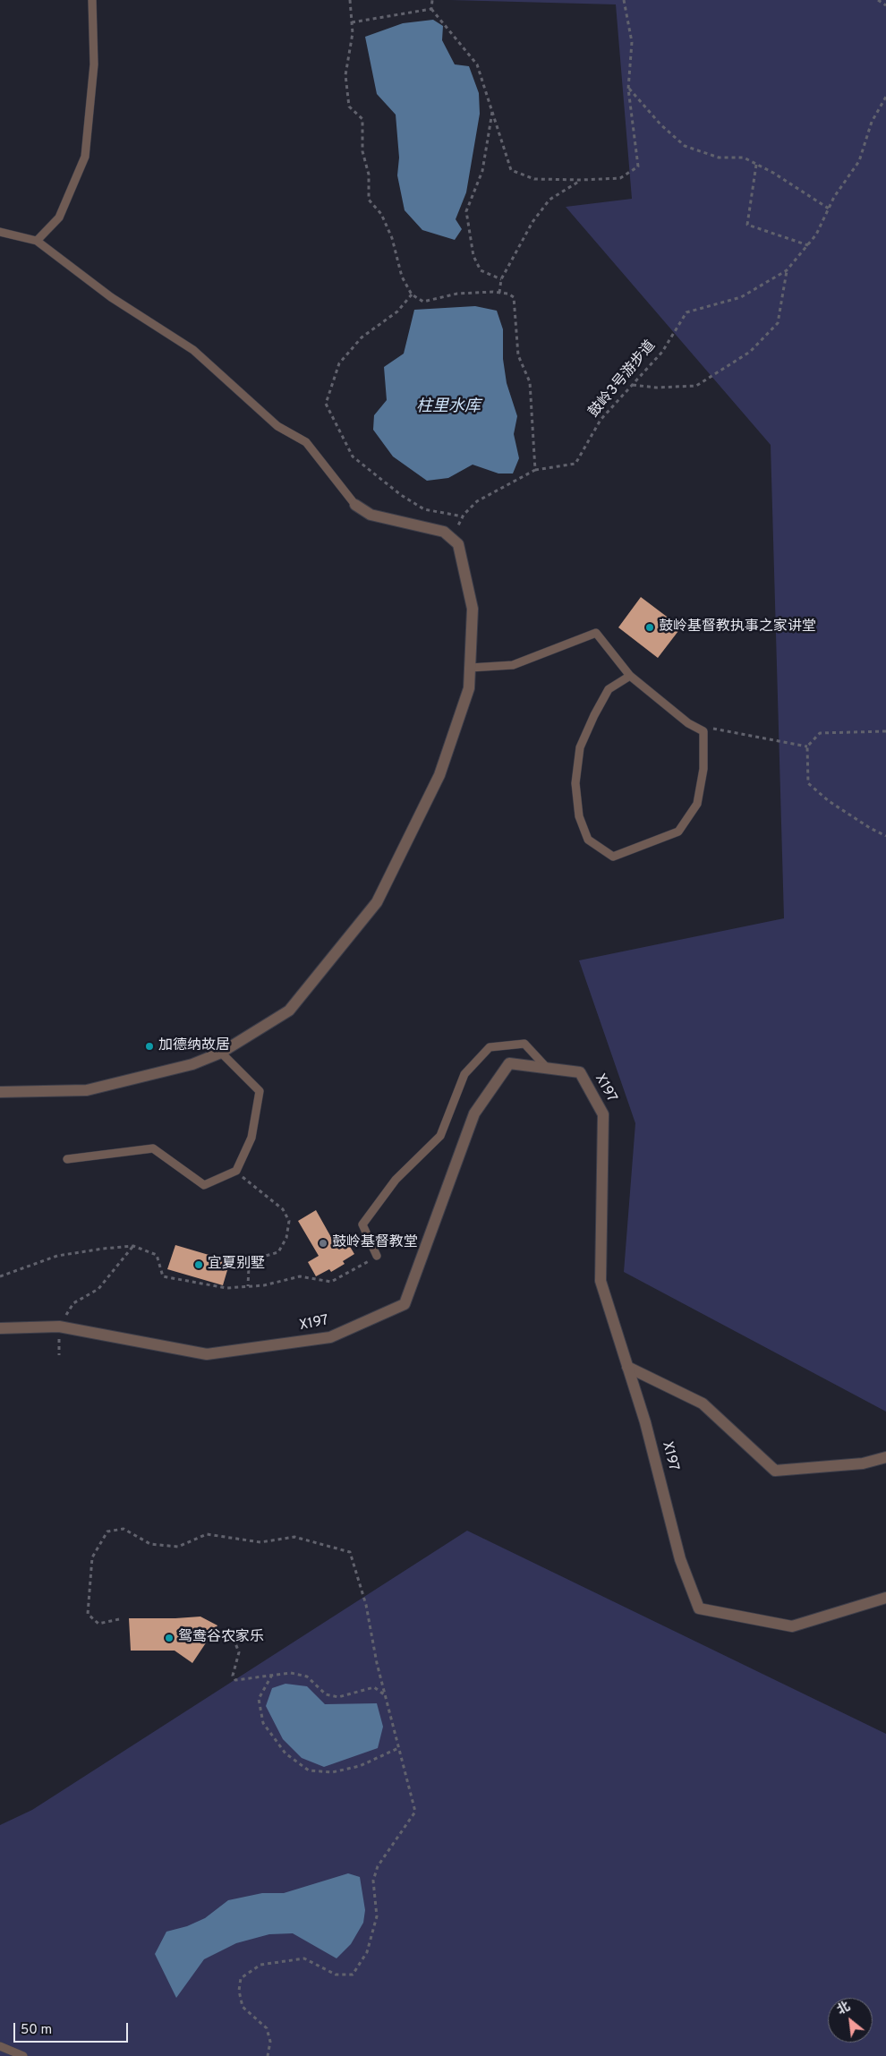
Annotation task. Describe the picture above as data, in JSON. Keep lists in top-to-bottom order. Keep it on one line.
{"streets":{"street":["X197"],"path":["鼓岭3号游步道"]},"water":["柱里水库"],"places":["鼓岭基督教执事之家讲堂","加德纳故居","鼓岭基督教堂","宜夏别墅","鸳鸯谷农家乐"],"scale_bar":"50 m","north":"top left"}
